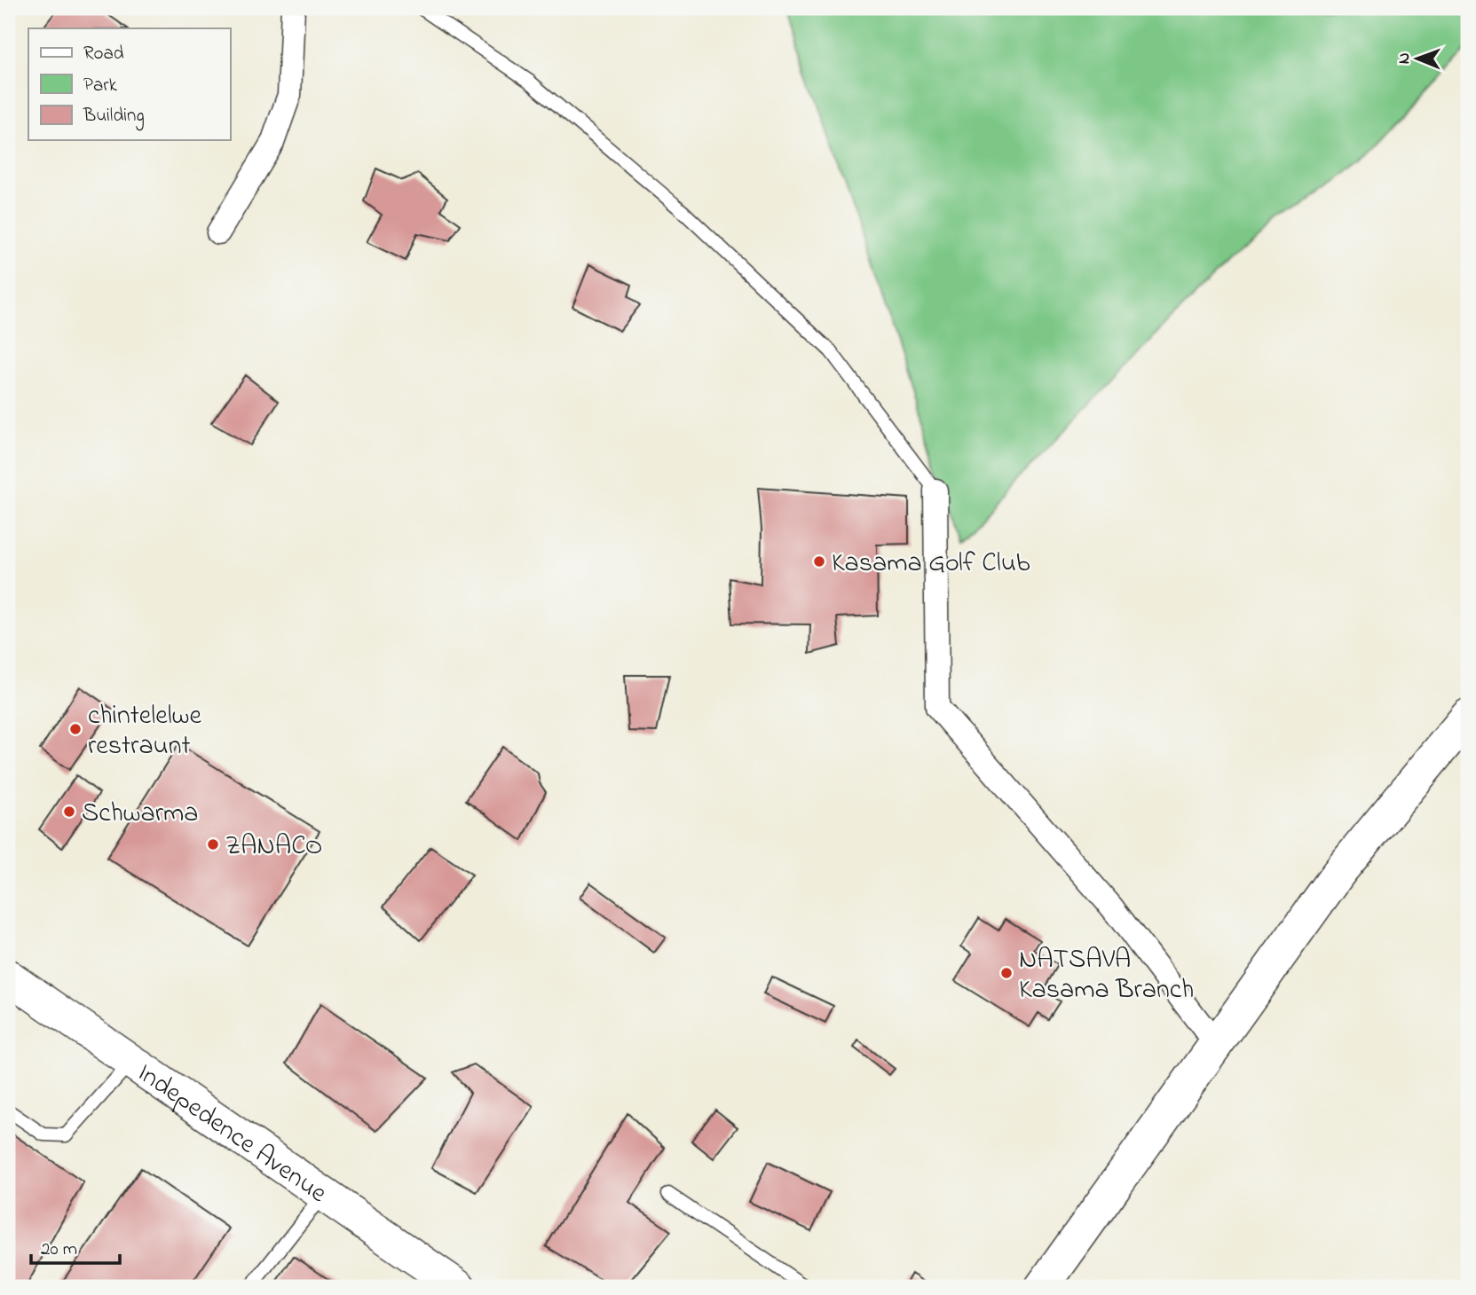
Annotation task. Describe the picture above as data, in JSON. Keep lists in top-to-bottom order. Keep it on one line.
{"streets":{"main road":["Indepedence Avenue"]},"places":["Kasama Golf Club","chintelelwe restraunt","Schwarma","ZANACO","NATSAVA Kasama Branch"],"legend":["Road","Park","Building"],"scale_bar":"20 m","north":"left"}
